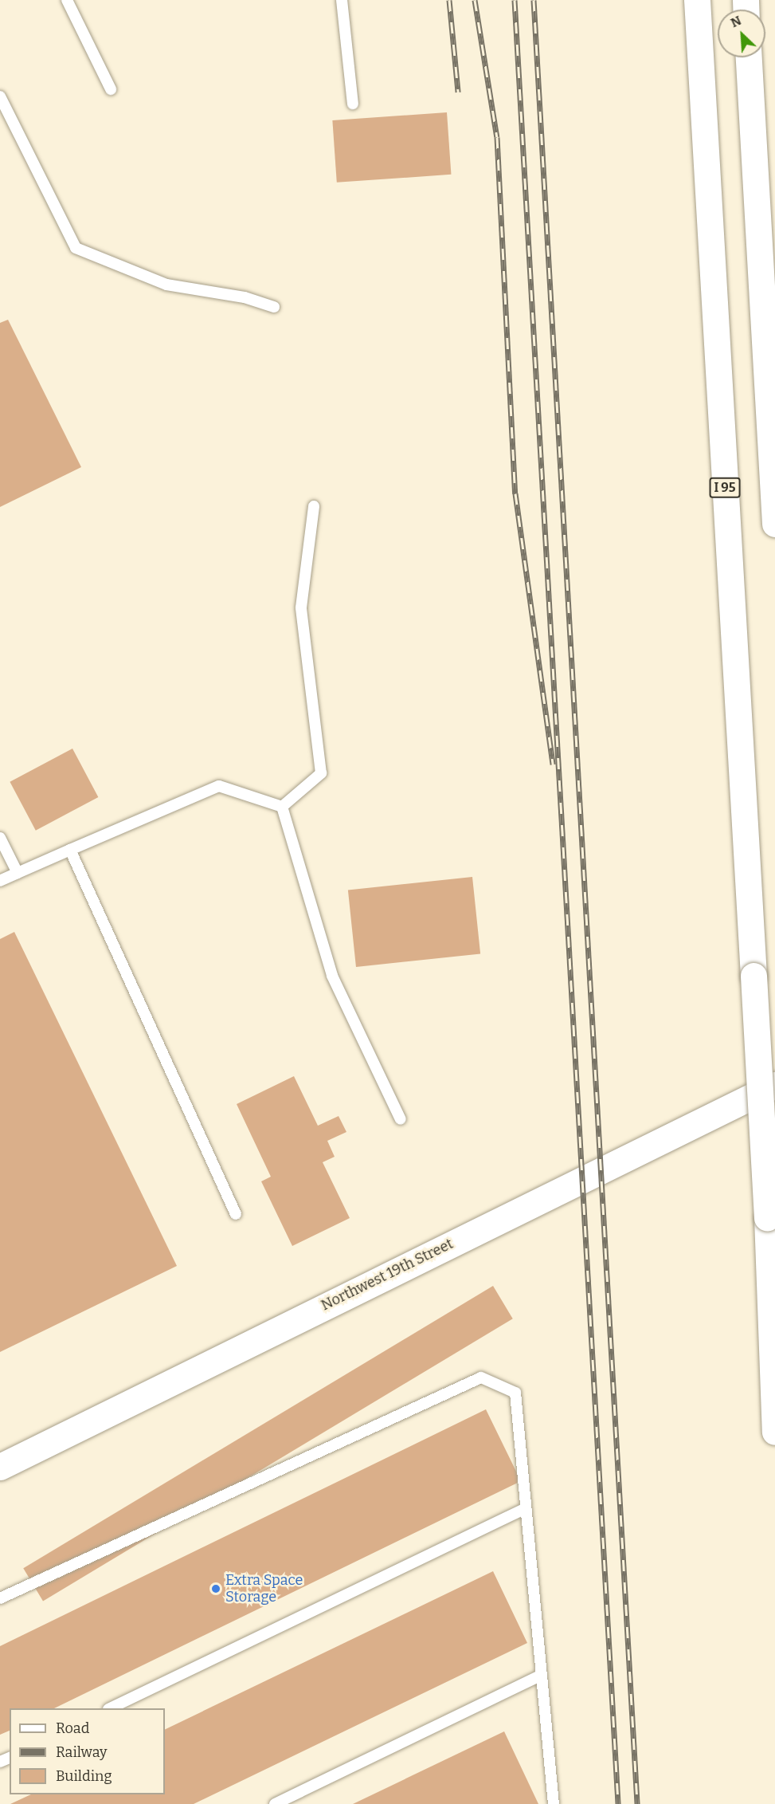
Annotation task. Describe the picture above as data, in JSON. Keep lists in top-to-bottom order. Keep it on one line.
{"streets":{"main road":["I 95","Northwest 19th Street"]},"places":["Extra Space Storage"],"legend":["Road","Railway","Building"],"north":"top left"}
